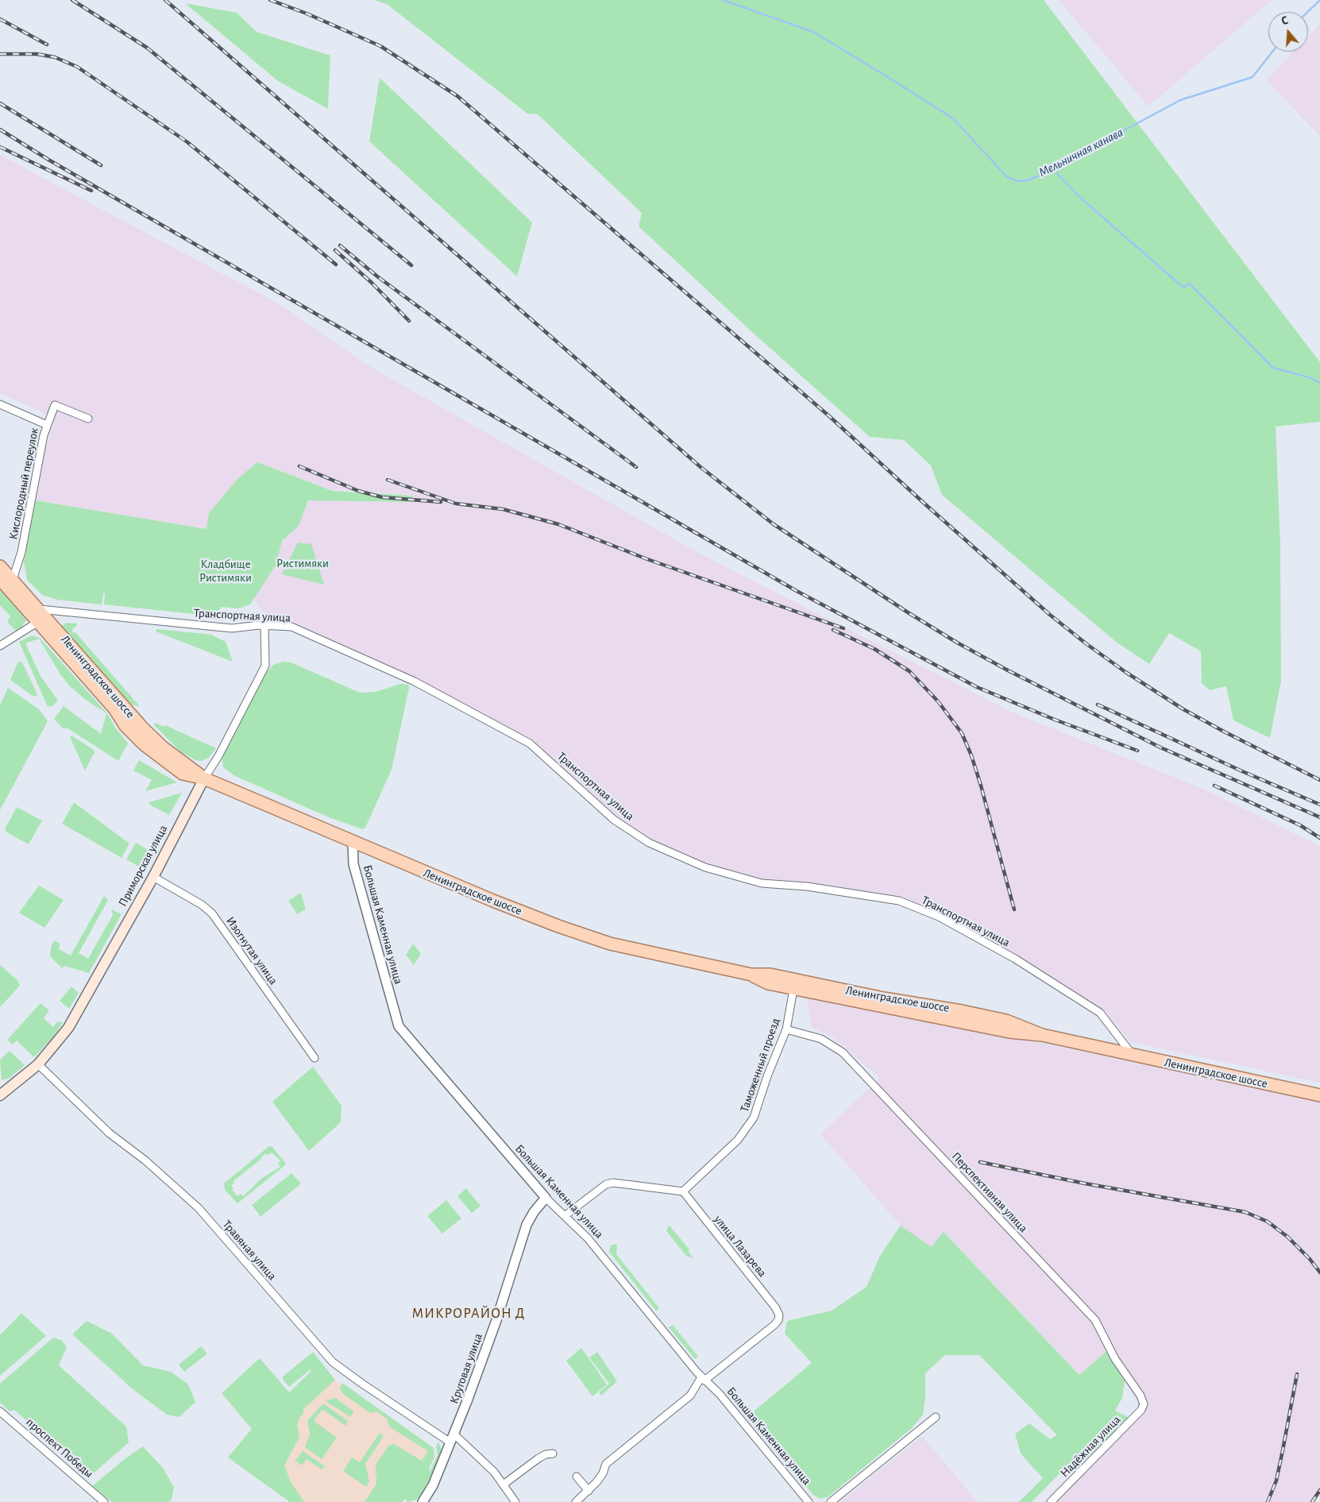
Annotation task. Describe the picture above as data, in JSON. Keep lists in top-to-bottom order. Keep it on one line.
{"streets":{"main road":["Ленинградское шоссе","Приморская улица"],"street":["Кислородный переулок","Транспортная улица","Большая Каменная улица","Изогнутая улица","Таможенный проезд","Перспективная улица","улица Лазарева","Травяная улица","Круговая улица","Надёжная улица","проспект Победы"]},"crossings":[["Кислородный переулок","Ленинградское шоссе"],["Транспортная улица","Ленинградское шоссе"],["Транспортная улица","Приморская улица"],["Ленинградское шоссе","Приморская улица"],["Ленинградское шоссе","Большая Каменная улица"],["Ленинградское шоссе","Таможенный проезд"],["Приморская улица","Изогнутая улица"],["Приморская улица","Травяная улица"],["Большая Каменная улица","улица Лазарева"],["Большая Каменная улица","Круговая улица"],["Таможенный проезд","Перспективная улица"],["Таможенный проезд","улица Лазарева"],["Перспективная улица","Надёжная улица"],["Травяная улица","Круговая улица"]],"districts":["МИКРОРАЙОН Д"],"water":["Мельничная канава"],"parks":["Ристимяки","Кладбище Ристимяки"],"north":"top"}
